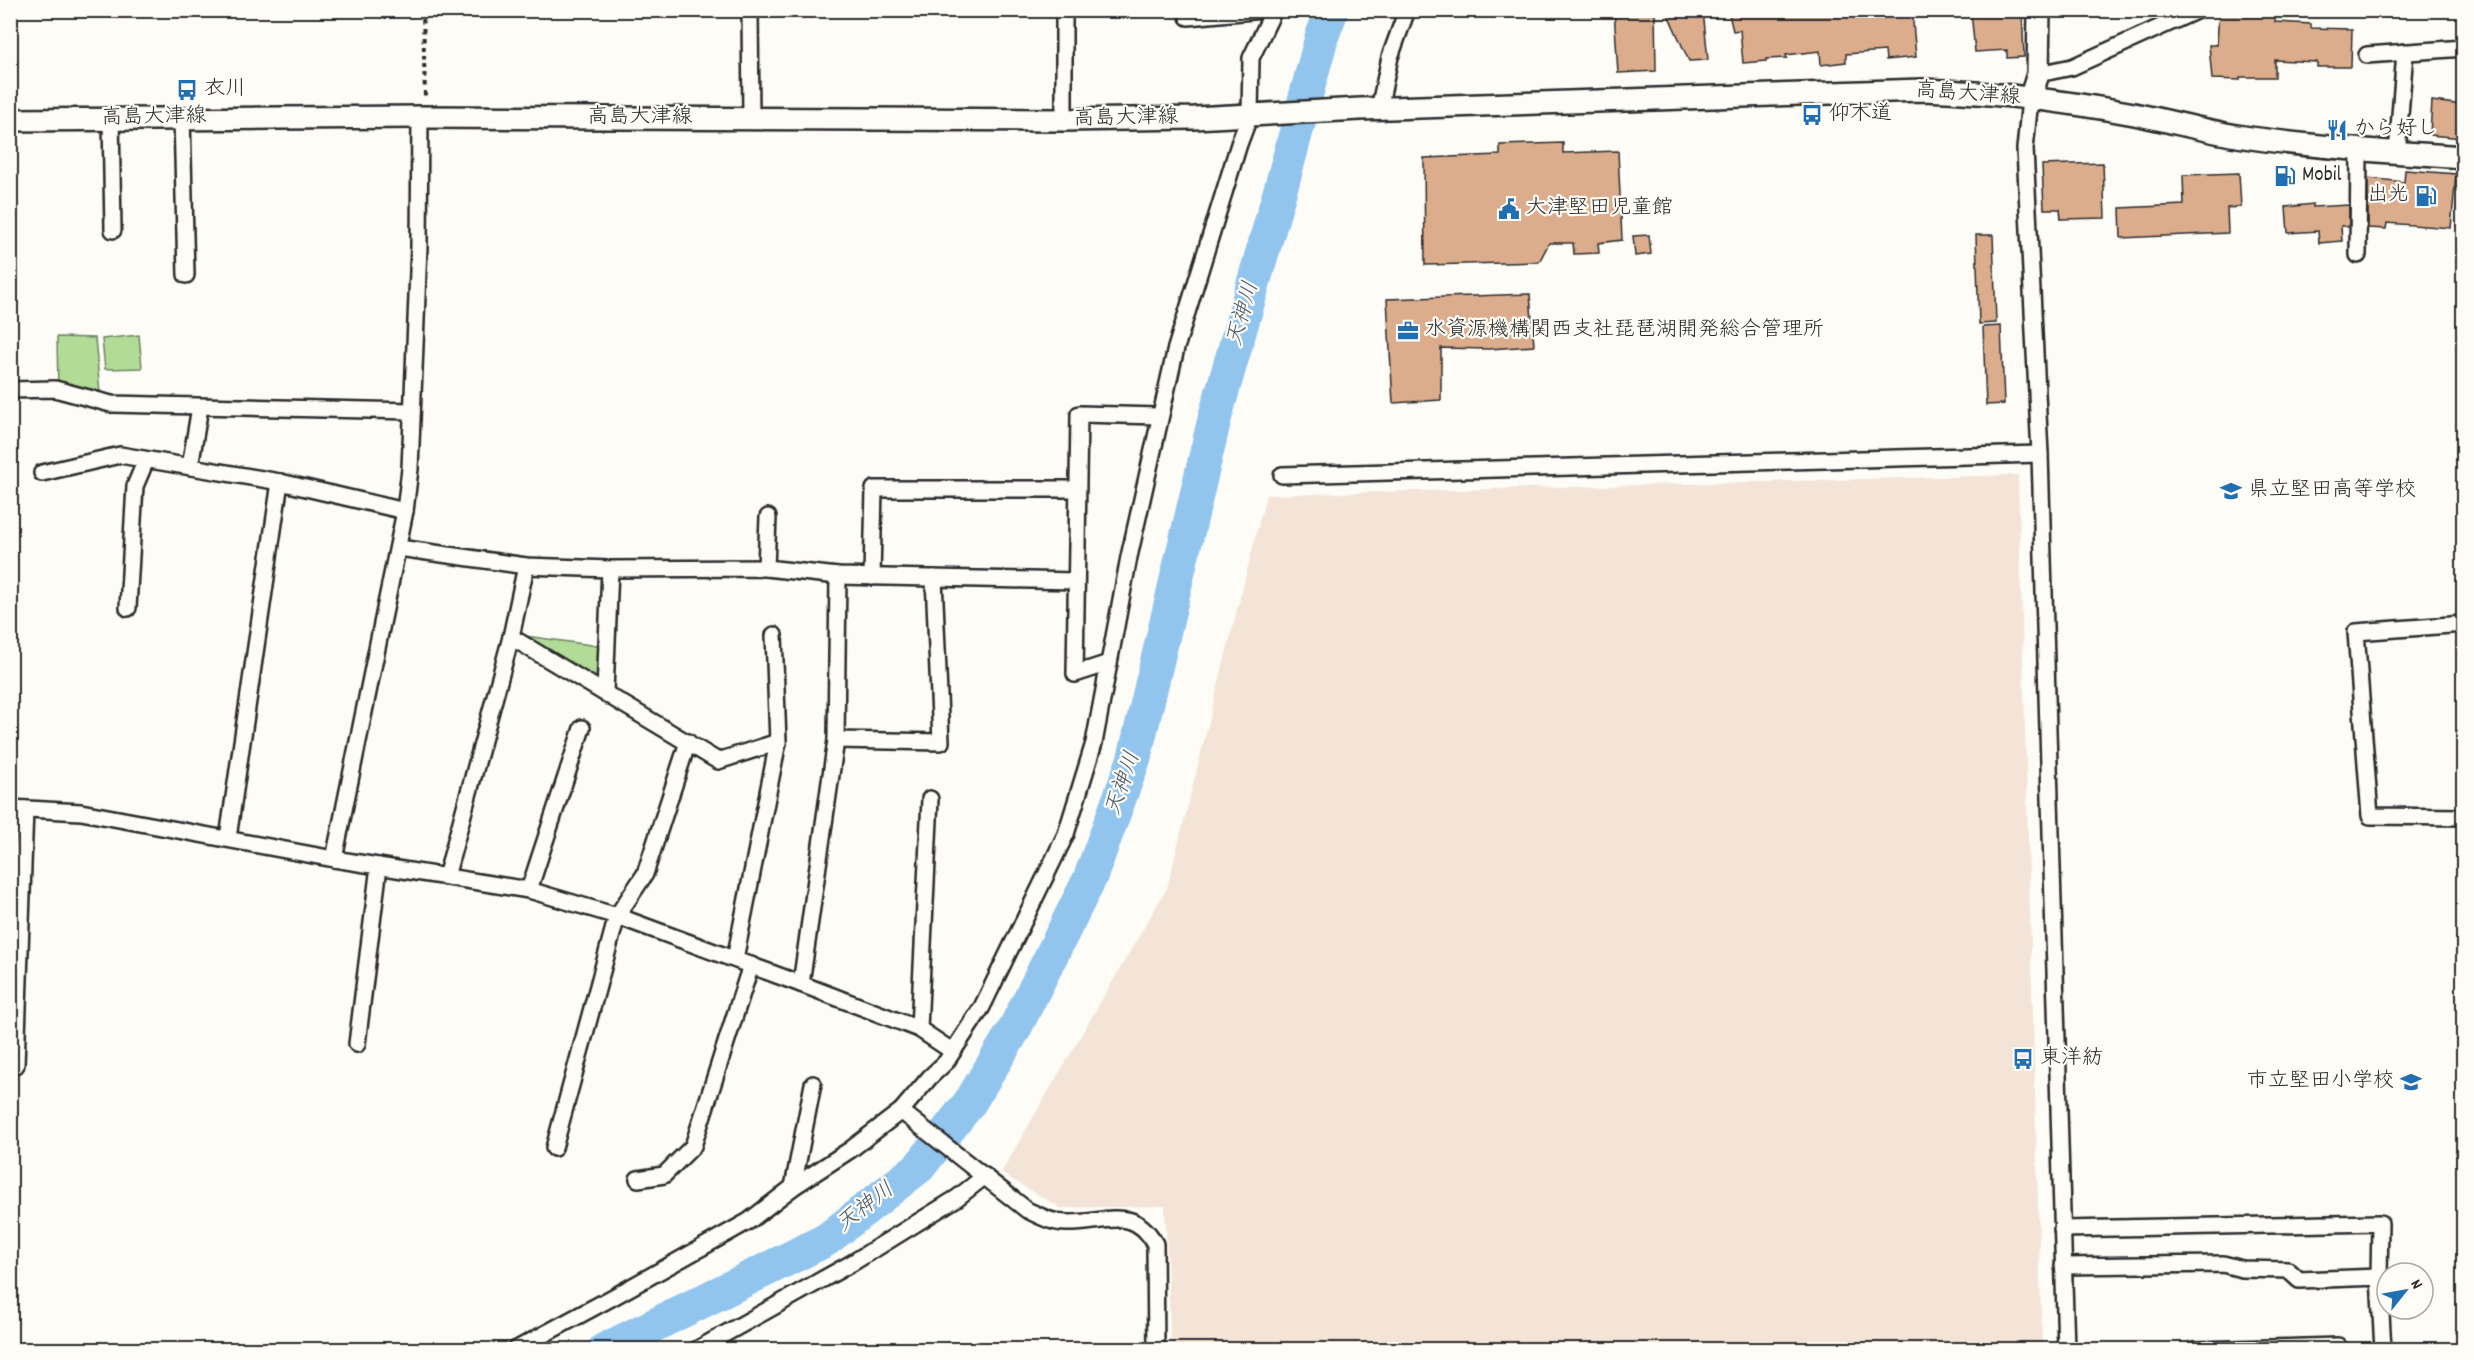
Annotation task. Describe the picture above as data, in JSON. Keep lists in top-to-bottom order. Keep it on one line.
{"streets":{"main road":["高島大津線"]},"water":["天神川"],"places":{"bus stop":["衣川","仰木道","東洋紡"],"restaurant":["から好し"],"fuel station":["Mobil","出光"],"public building":["大津堅田児童館"],"office":["水資源機構関西支社琵琶湖開発総合管理所"],"school or university":["県立堅田高等学校","市立堅田小学校"]},"north":"top right"}
